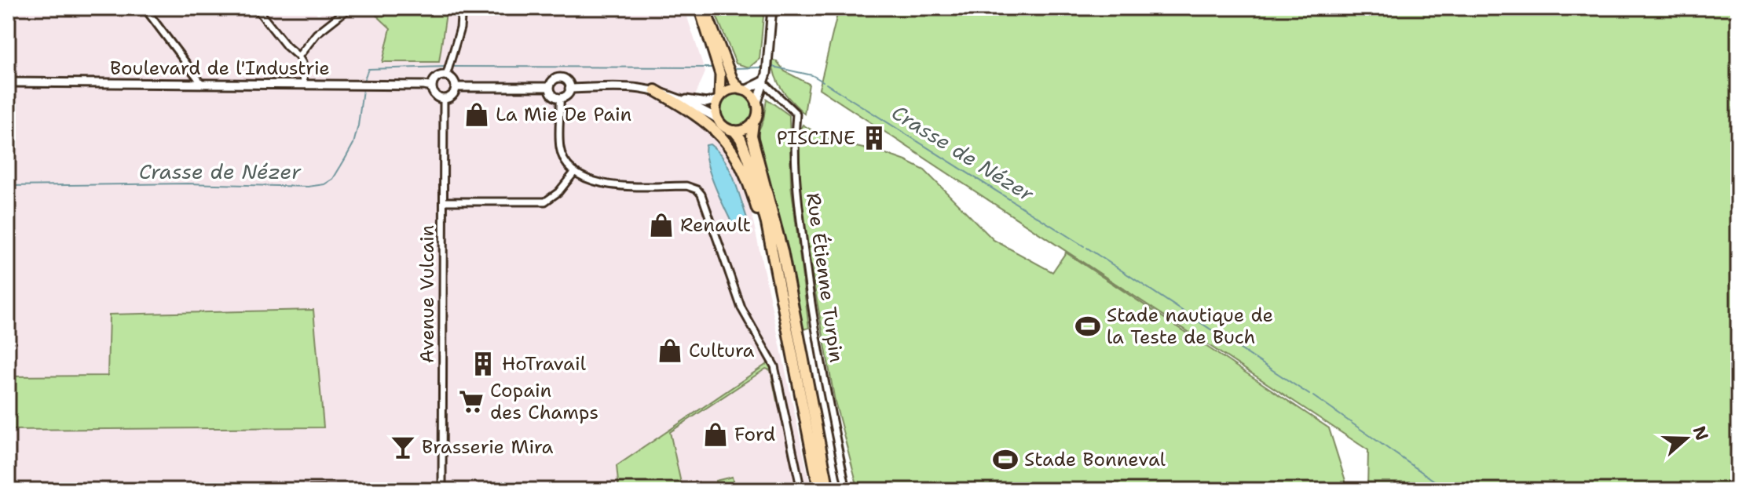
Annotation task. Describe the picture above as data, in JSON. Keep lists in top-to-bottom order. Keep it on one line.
{"streets":{"street":["Boulevard de l'Industrie","Rue Étienne Turpin","Avenue Vulcain"]},"water":["Crasse de Nézer"],"places":{"shop":["La Mie De Pain","Renault","Cultura","Ford"],"building":["PISCINE","HoTravail"],"sports":["Stade nautique de la Teste de Buch","Stade Bonneval"],"supermarket":["Copain des Champs"],"bar":["Brasserie Mira"]},"north":"right"}
